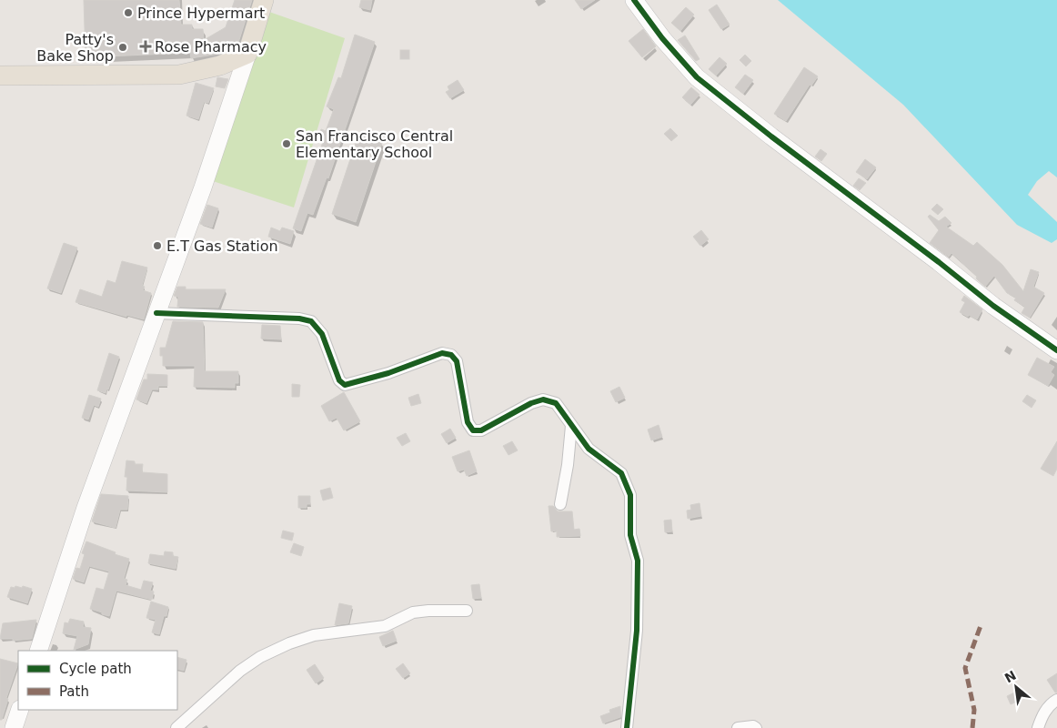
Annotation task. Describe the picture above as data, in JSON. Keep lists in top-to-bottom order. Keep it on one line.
{"places":{"other":["Prince Hypermart","Patty's Bake Shop","San Francisco Central Elementary School","E.T Gas Station"],"health":["Rose Pharmacy"]},"legend":["Cycle path","Path"],"north":"top left"}
